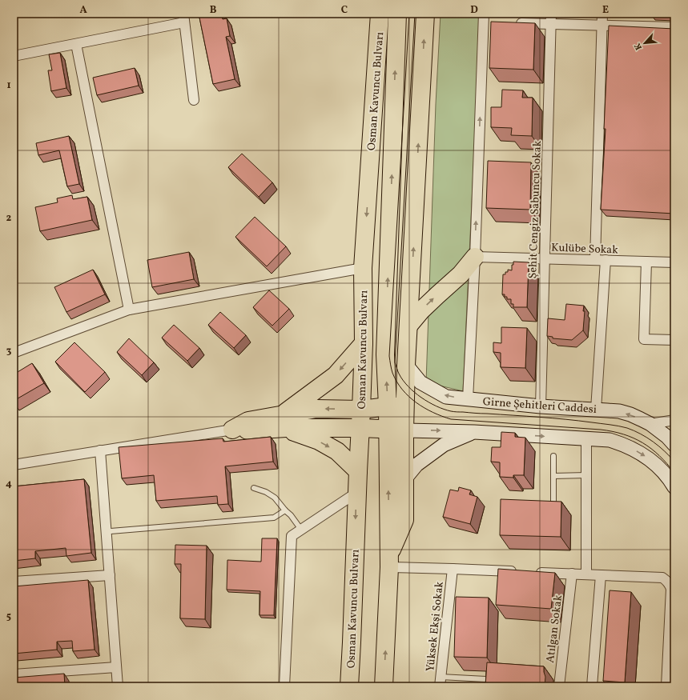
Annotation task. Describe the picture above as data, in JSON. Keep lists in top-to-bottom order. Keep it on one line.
{"streets":{"highway":["Osman Kavuncu Bulvarı"],"street":["Şehit Cengiz Sabuncu Sokak","Kulübe Sokak","Girne Şehitleri Caddesi","Yüksek Ekşi Sokak","Atılgan Sokak"]},"crossings":[["Şehit Cengiz Sabuncu Sokak","Kulübe Sokak"],["Şehit Cengiz Sabuncu Sokak","Girne Şehitleri Caddesi"]],"north":"bottom left","grid":{"columns":["A","B","C","D","E"],"rows":["1","2","3","4","5"]}}
